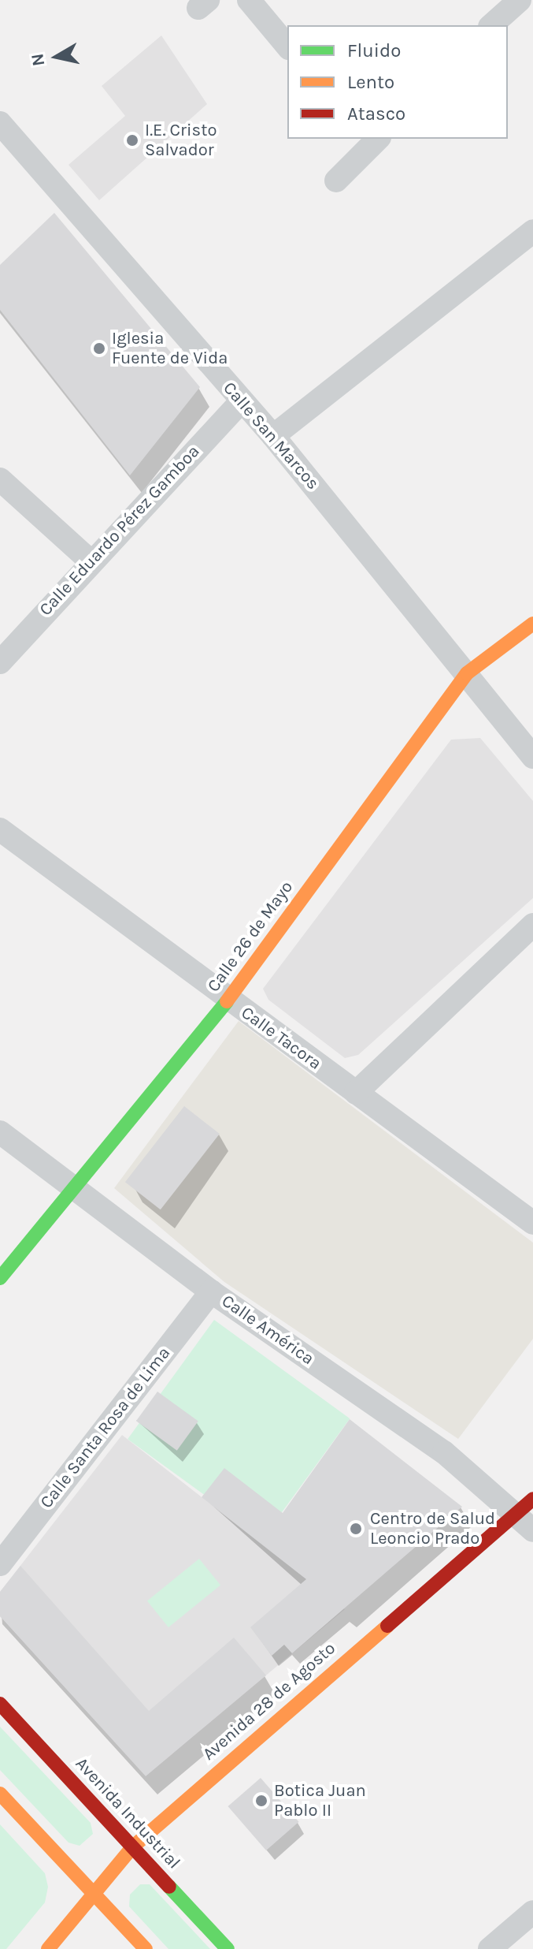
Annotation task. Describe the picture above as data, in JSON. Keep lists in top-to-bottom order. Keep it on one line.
{"streets":{"street":["Calle San Marcos","Calle Eduardo Pérez Gamboa","Calle 26 de Mayo","Calle Tacora","Calle América","Calle Santa Rosa de Lima","Avenida 28 de Agosto","Avenida Industrial"]},"crossings":[["Calle San Marcos","Calle Eduardo Pérez Gamboa"],["Calle San Marcos","Calle 26 de Mayo"],["Calle 26 de Mayo","Calle Tacora"],["Calle 26 de Mayo","Calle América"],["Calle América","Calle Santa Rosa de Lima"],["Calle América","Avenida 28 de Agosto"],["Avenida 28 de Agosto","Avenida Industrial"]],"places":["I.E. Cristo Salvador","Iglesia Fuente de Vida","Centro de Salud Leoncio Prado","Botica Juan Pablo II"],"legend":["Fluido","Lento","Atasco"],"north":"left"}
